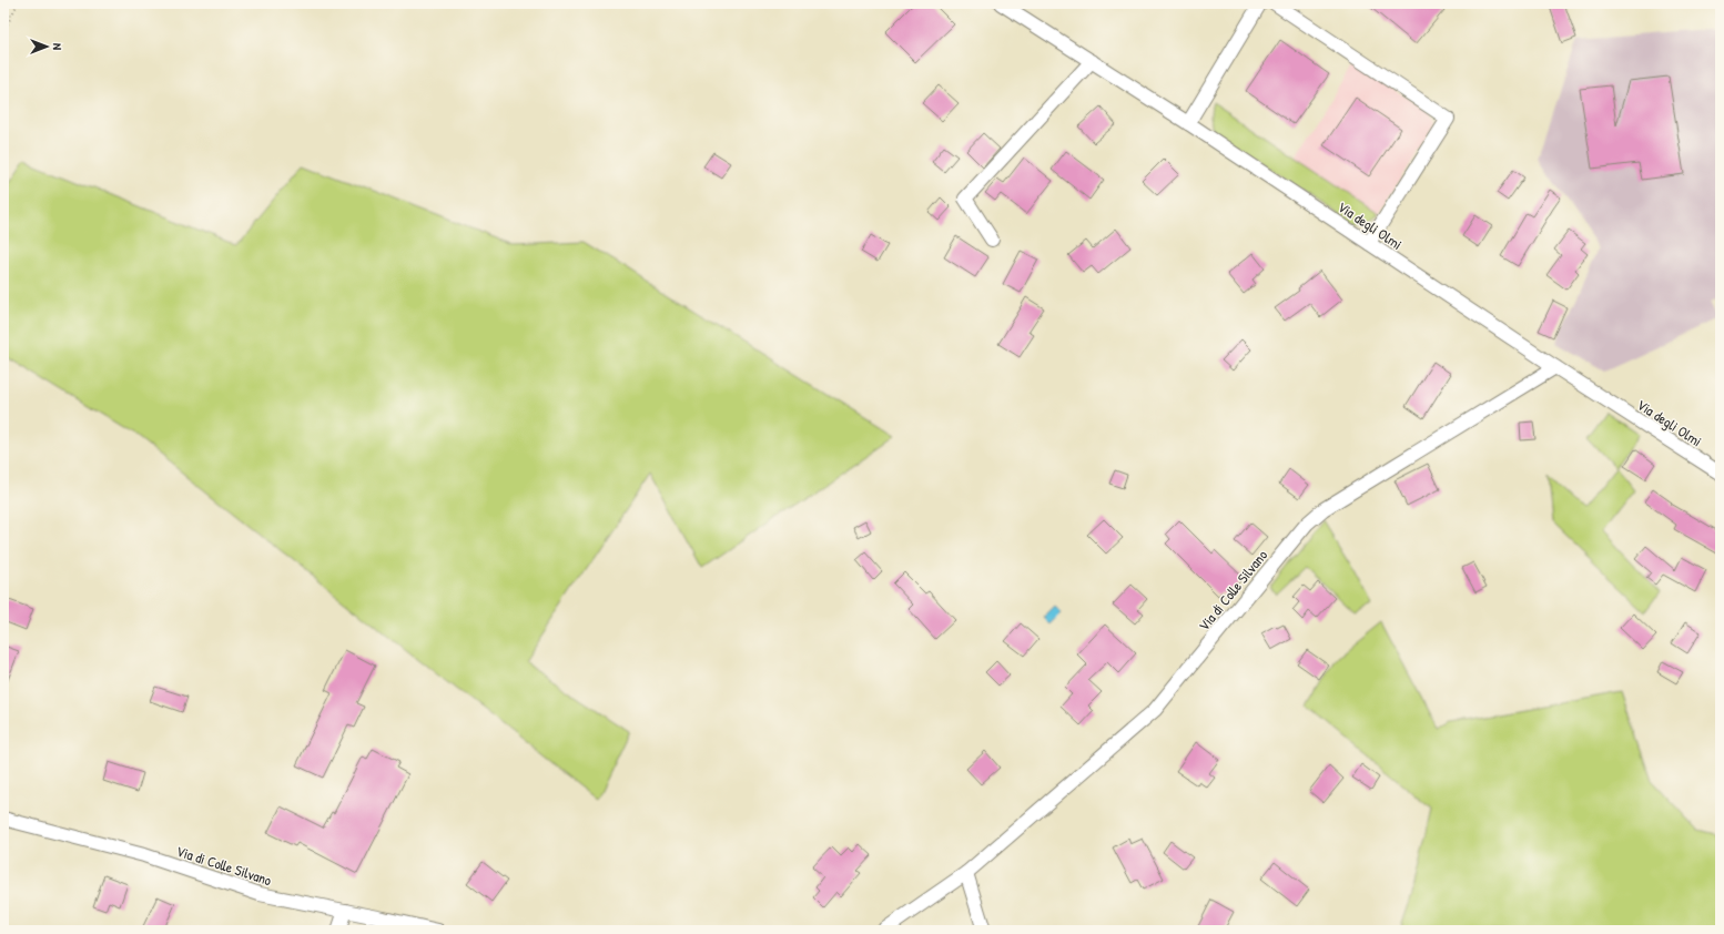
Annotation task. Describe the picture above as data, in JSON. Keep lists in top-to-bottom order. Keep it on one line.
{"streets":{"street":["Via degli Olmi","Via di Colle Silvano"]},"crossings":[["Via degli Olmi","Via di Colle Silvano"]],"north":"right"}
